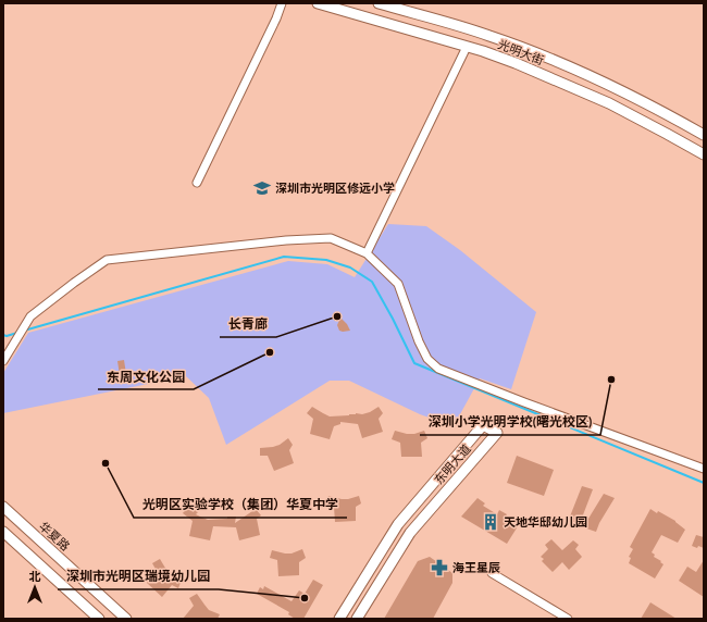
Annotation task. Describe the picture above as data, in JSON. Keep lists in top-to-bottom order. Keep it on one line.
{"streets":{"main road":["光明大街","东明大道","华夏路"]},"places":{"school or university":["深圳市光明区修远小学"],"other":["长青廊","东周文化公园","深圳小学光明学校(曙光校区)","光明区实验学校（集团）华夏中学","深圳市光明区瑞境幼儿园"],"building":["天地华邸幼儿园"],"pharmacy":["海王星辰"]},"north":"top"}
